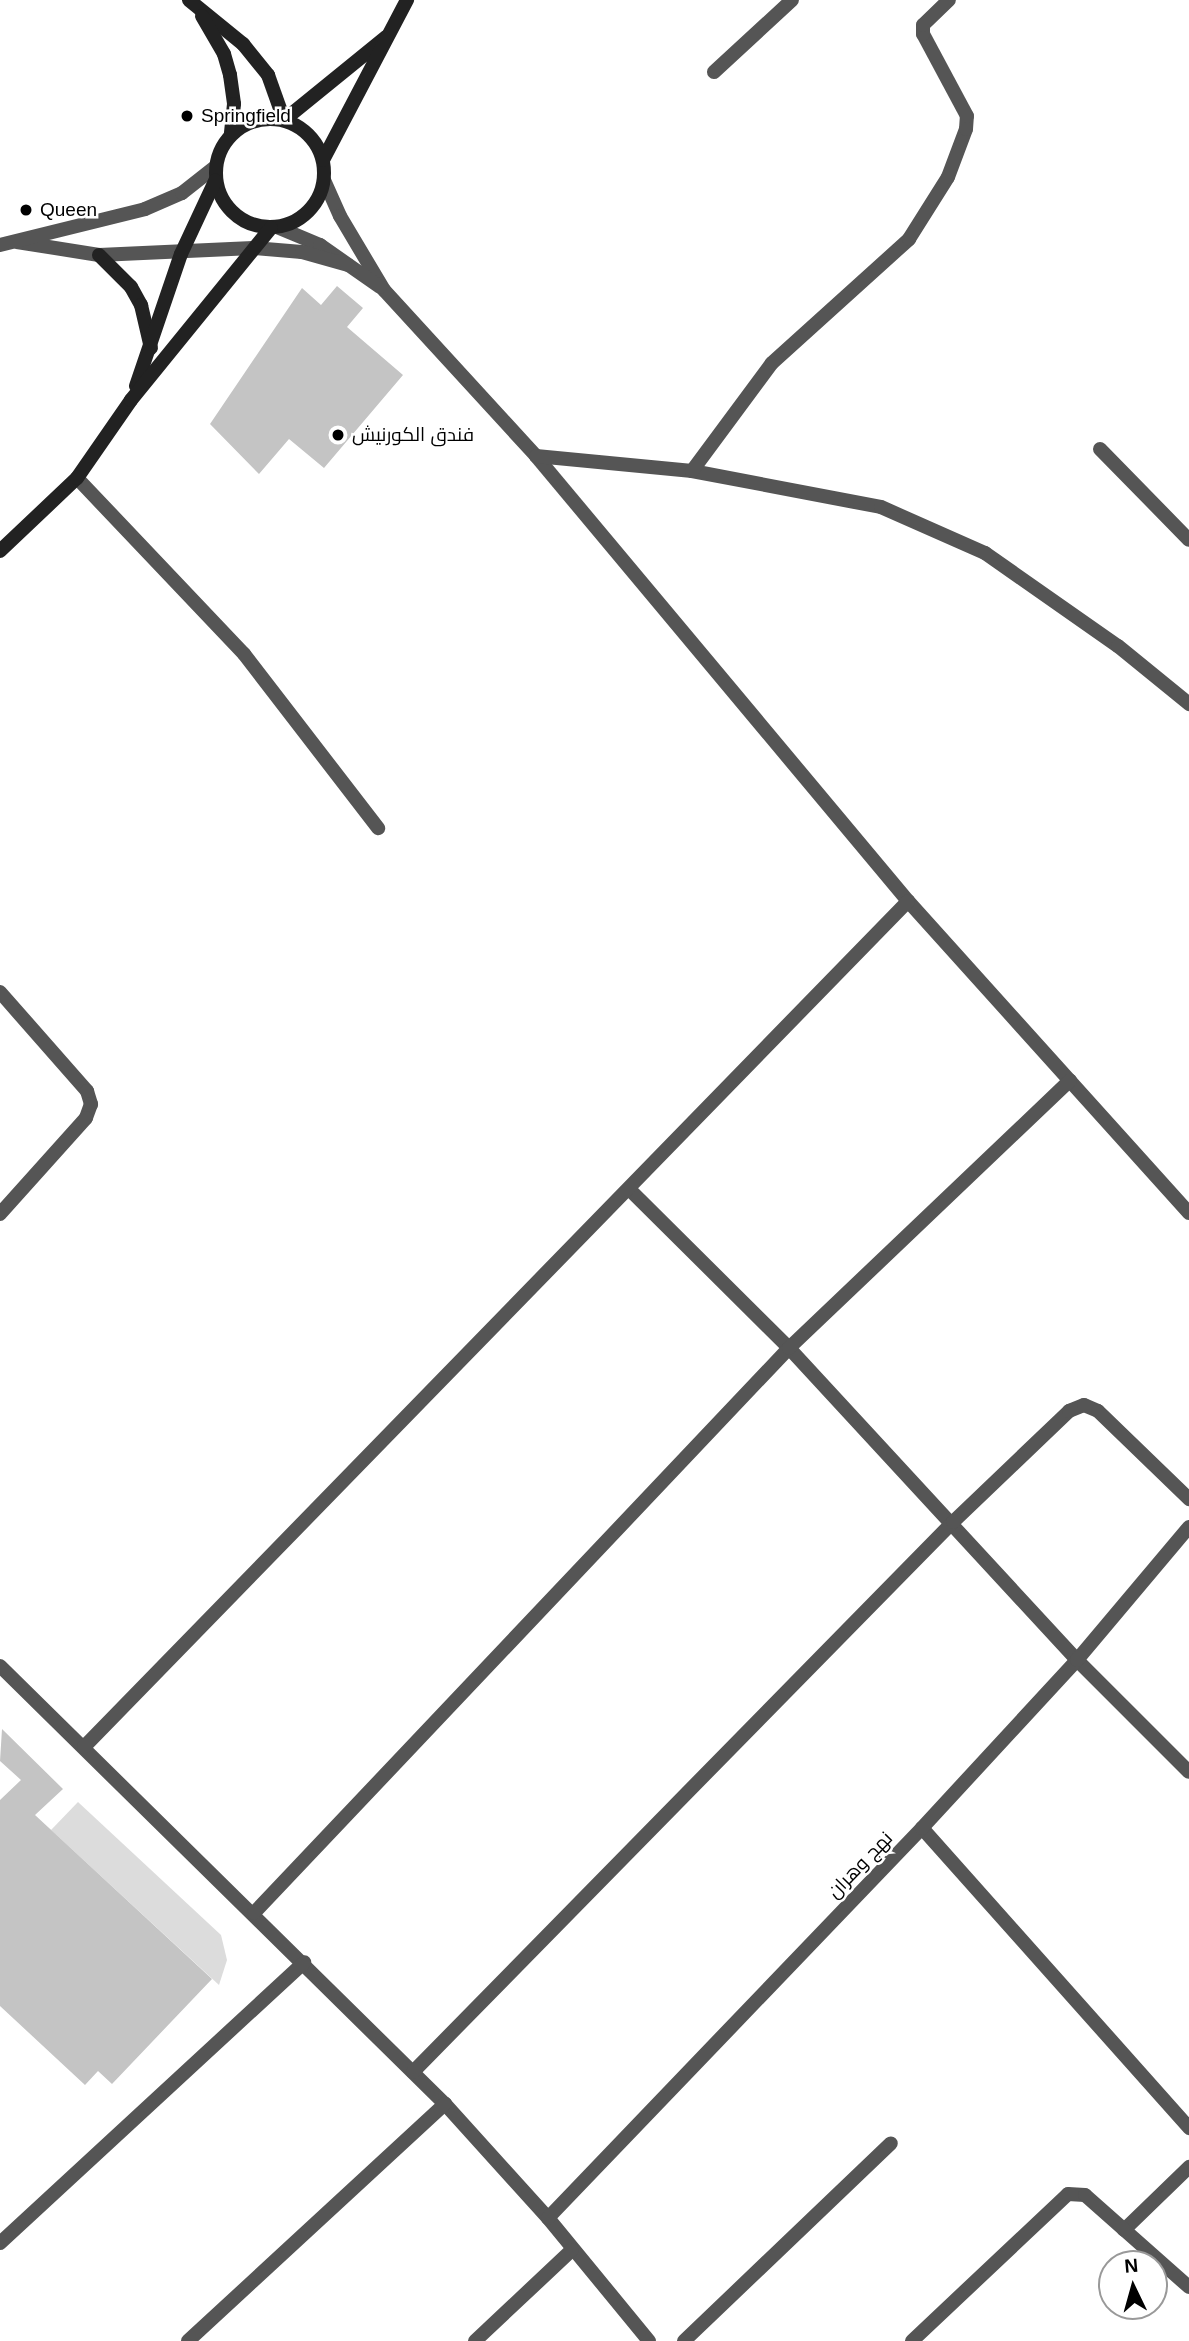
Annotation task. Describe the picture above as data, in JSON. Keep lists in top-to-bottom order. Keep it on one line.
{"streets":{"street":["نهج وهران"]},"places":["Springfield","Queen","فندق الكورنيش"],"north":"top"}
